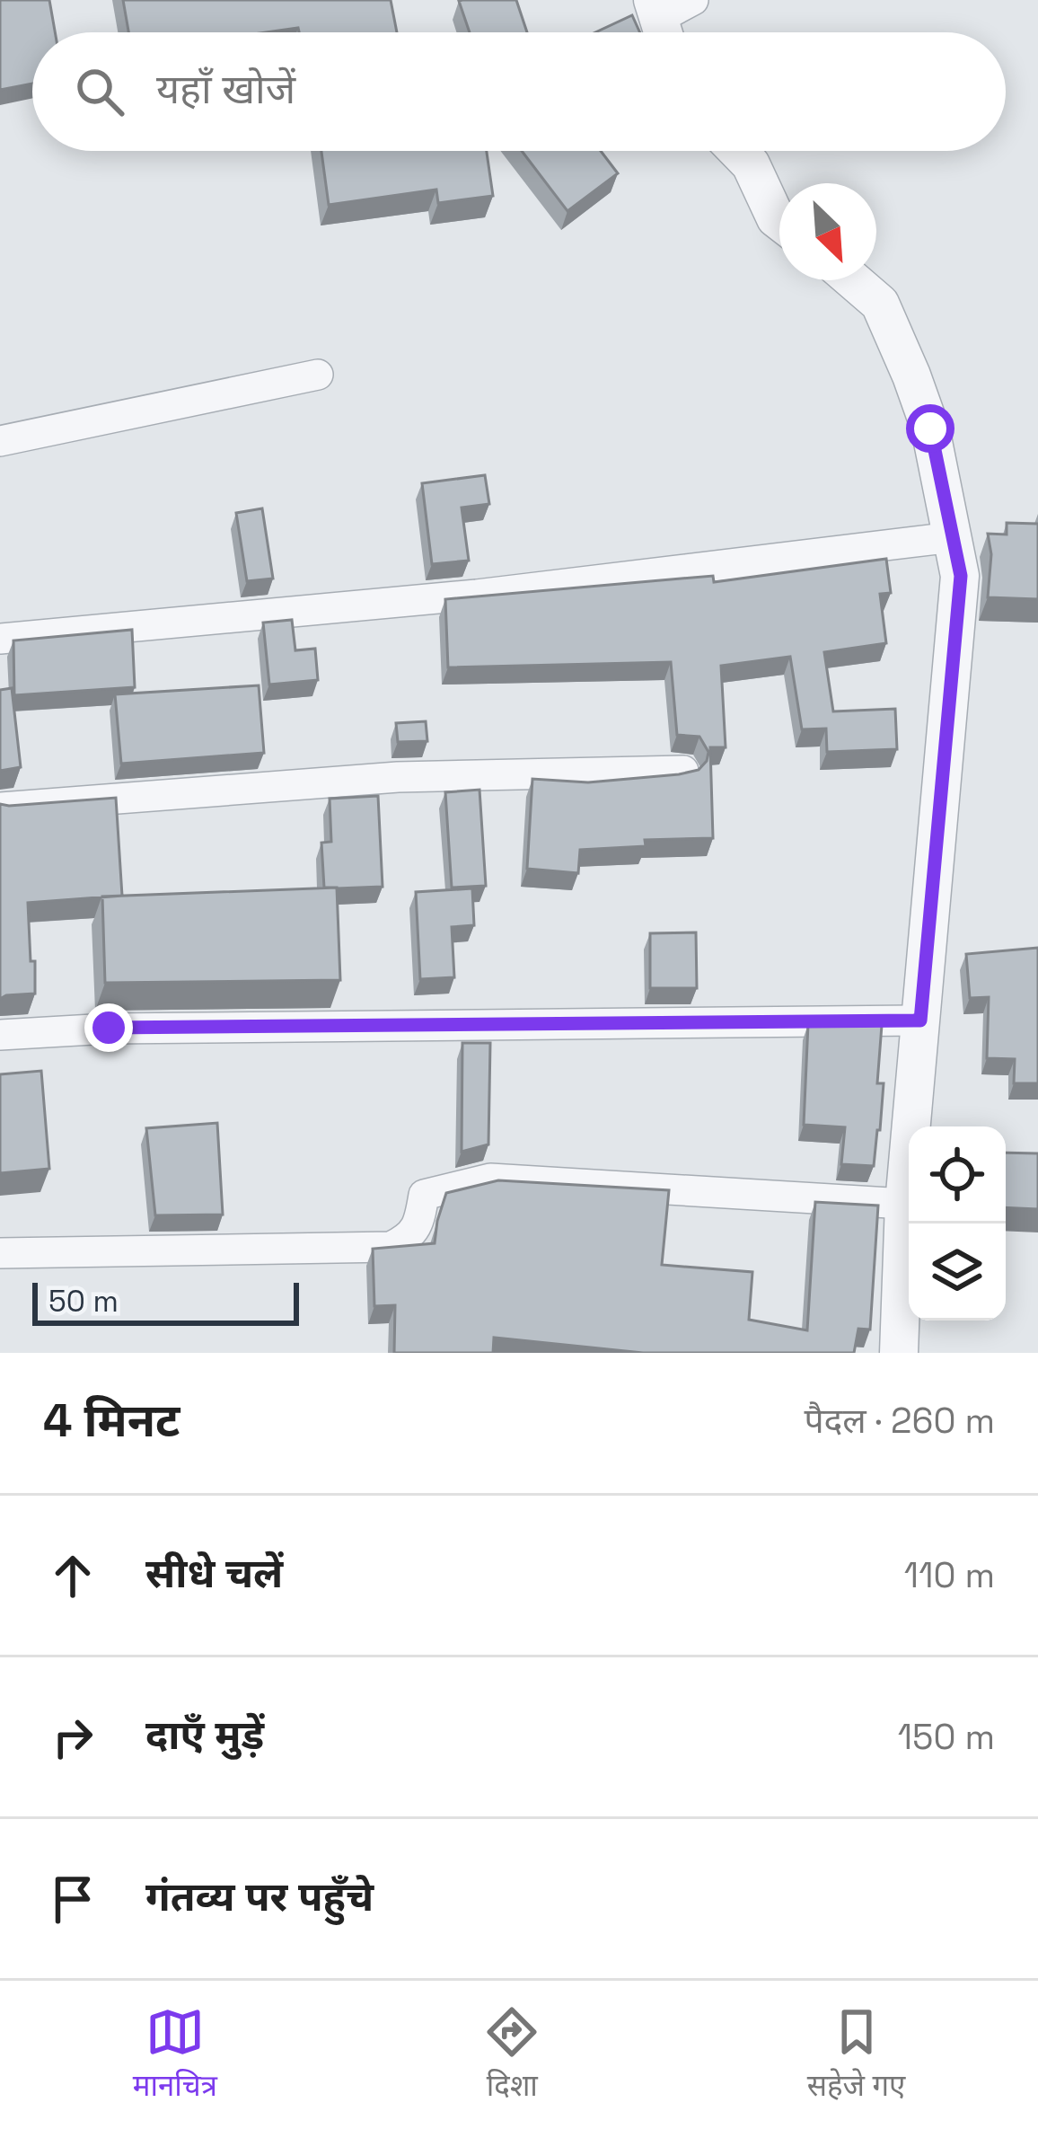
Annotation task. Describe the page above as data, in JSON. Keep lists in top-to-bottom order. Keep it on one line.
{"scale_bar":"50 m","north":"bottom right","page":{"search":"यहाँ खोजें","scale":"50 m","heading":["4 मिनट","पैदल · 260 m"],"list":[["सीधे चलें","110 m"],["दाएँ मुड़ें","150 m"],"गंतव्य पर पहुँचे"],"nav":["मानचित्र","दिशा","सहेजे गए"]}}
